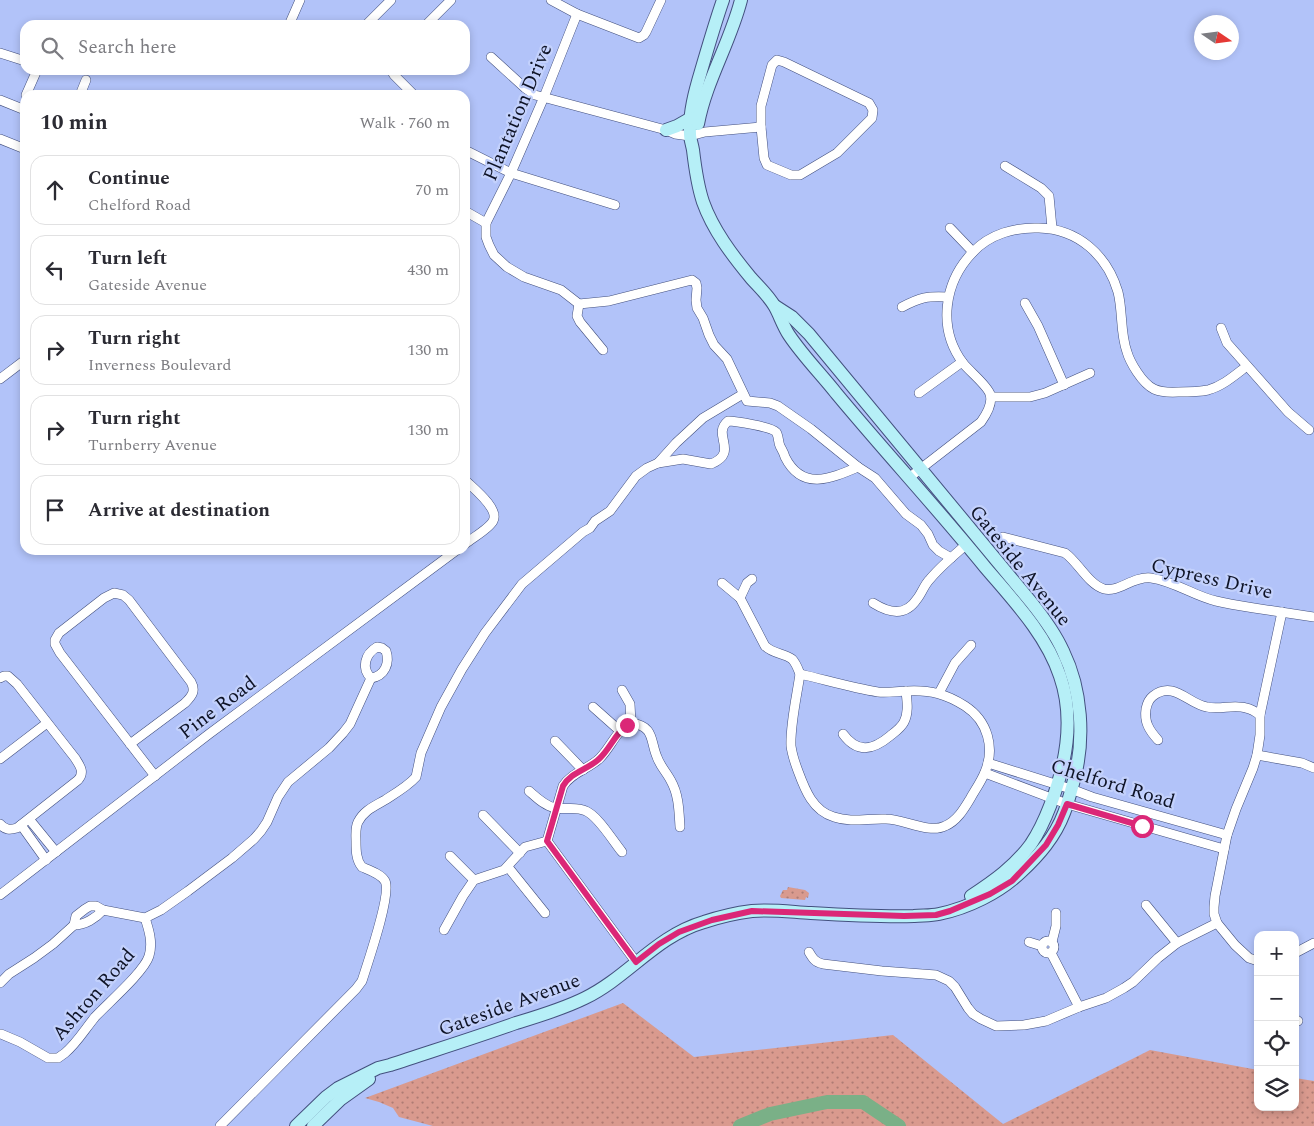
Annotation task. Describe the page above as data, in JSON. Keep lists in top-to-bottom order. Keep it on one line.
{"streets":{"street":["Plantation Drive","Gateside Avenue","Cypress Drive","Pine Road","Chelford Road","Ashton Road"]},"crossings":[["Gateside Avenue","Chelford Road"],["Cypress Drive","Chelford Road"]],"north":"right","page":{"search":"Search here","heading":["10 min","Walk · 760 m"],"list":[["Continue","Chelford Road","70 m"],["Turn left","Gateside Avenue","430 m"],["Turn right","Inverness Boulevard","130 m"],["Turn right","Turnberry Avenue","130 m"],"Arrive at destination"],"map_buttons":["+","−"]}}
